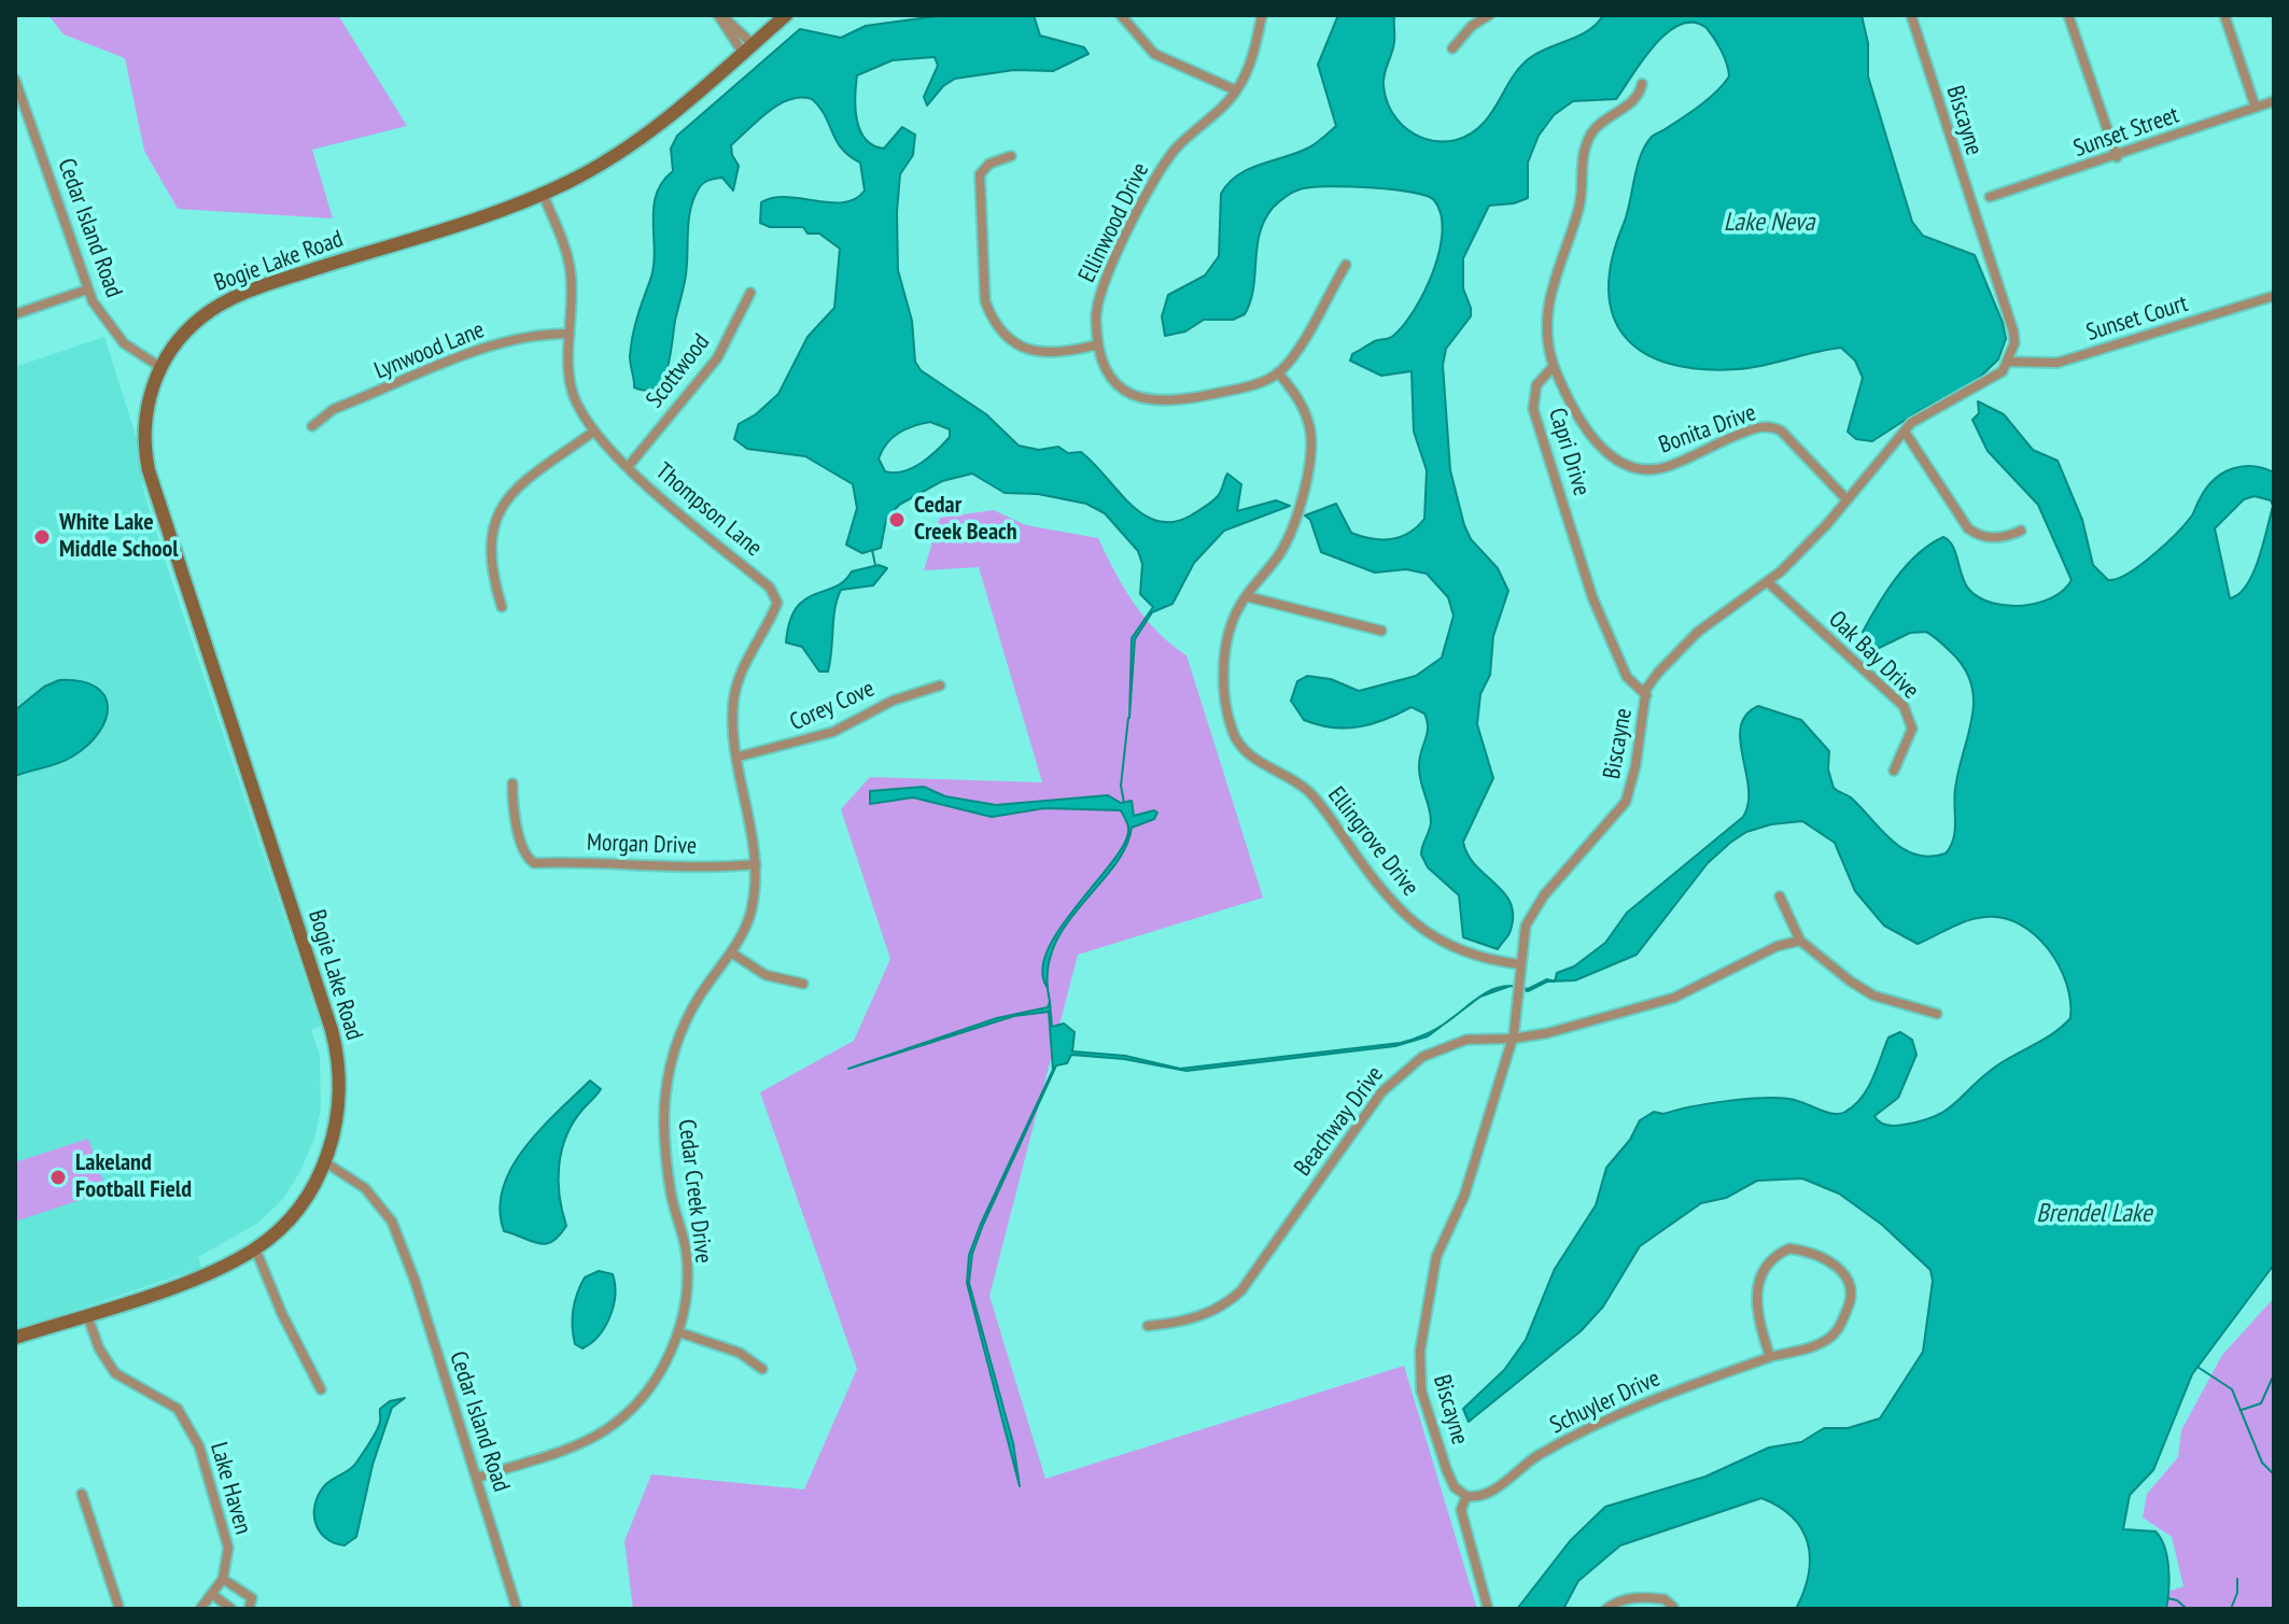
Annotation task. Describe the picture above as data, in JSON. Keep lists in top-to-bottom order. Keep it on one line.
{"streets":{"main road":["Bogie Lake Road"],"street":["Biscayne","Sunset Street","Ellinwood Drive","Cedar Island Road","Sunset Court","Lynwood Lane","Scottwood","Bonita Drive","Capri Drive","Thompson Lane","Oak Bay Drive","Corey Cove","Ellingrove Drive","Morgan Drive","Beachway Drive","Cedar Creek Drive","Schuyler Drive","Lake Haven"]},"crossings":[["Biscayne","Sunset Court"],["Biscayne","Bonita Drive"],["Biscayne","Capri Drive"],["Biscayne","Oak Bay Drive"],["Biscayne","Ellingrove Drive"],["Biscayne","Beachway Drive"],["Biscayne","Schuyler Drive"],["Ellinwood Drive","Ellingrove Drive"],["Cedar Island Road","Bogie Lake Road"],["Cedar Island Road","Cedar Creek Drive"],["Bogie Lake Road","Thompson Lane"],["Bogie Lake Road","Lake Haven"],["Lynwood Lane","Thompson Lane"],["Scottwood","Thompson Lane"],["Bonita Drive","Capri Drive"],["Thompson Lane","Corey Cove"],["Thompson Lane","Morgan Drive"],["Thompson Lane","Cedar Creek Drive"],["Morgan Drive","Cedar Creek Drive"]],"water":["Lake Neva","Brendel Lake"],"places":["Cedar Creek Beach","White Lake Middle School","Lakeland Football Field"]}
